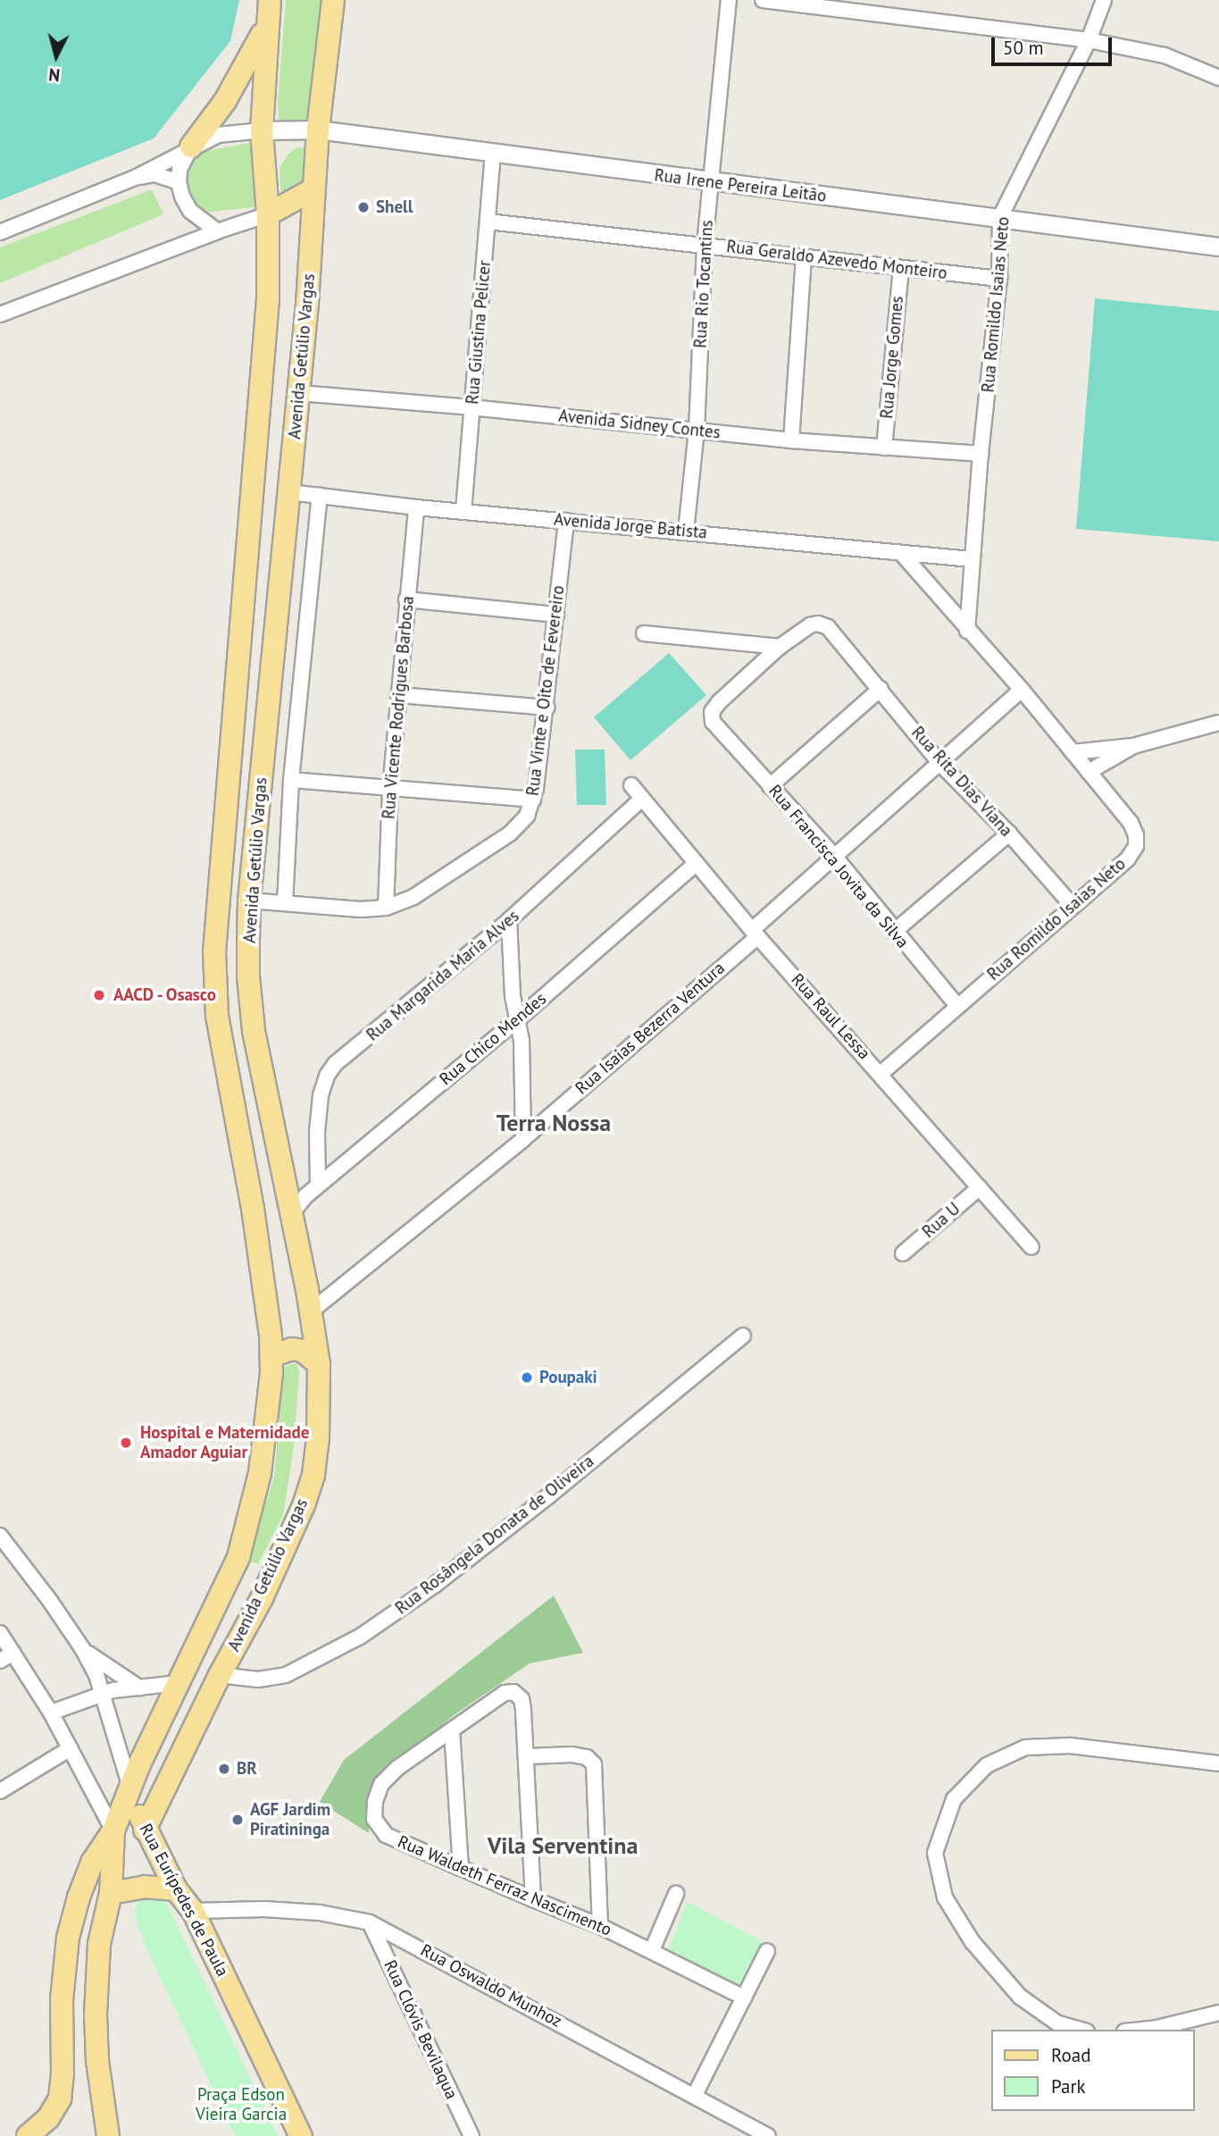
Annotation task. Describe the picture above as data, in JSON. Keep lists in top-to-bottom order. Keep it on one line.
{"streets":{"main road":["Avenida Getúlio Vargas","Rua Eurípedes de Paula"],"street":["Rua Irene Pereira Leitão","Rua Geraldo Azevedo Monteiro","Rua Rio Tocantins","Rua Romildo Isaias Neto","Rua Giustina Pelicer","Rua Jorge Gomes","Avenida Sidney Contes","Avenida Jorge Batista","Rua Vinte e Oito de Fevereiro","Rua Vicente Rodrigues Barbosa","Rua Rita Dias Viana","Rua Francisca Jovita da Silva","Rua Margarida Maria Alves","Rua Raul Lessa","Rua Isaias Bezerra Ventura","Rua Chico Mendes","Rua U","Rua Rosângela Donata de Oliveira","Rua Waldeth Ferraz Nascimento","Rua Oswaldo Munhoz","Rua Clóvis Bevilaqua"]},"crossings":[["Rua Irene Pereira Leitão","Rua Rio Tocantins"],["Rua Irene Pereira Leitão","Rua Romildo Isaias Neto"],["Rua Irene Pereira Leitão","Rua Giustina Pelicer"],["Rua Irene Pereira Leitão","Avenida Getúlio Vargas"],["Rua Geraldo Azevedo Monteiro","Rua Rio Tocantins"],["Rua Geraldo Azevedo Monteiro","Rua Romildo Isaias Neto"],["Rua Geraldo Azevedo Monteiro","Rua Giustina Pelicer"],["Rua Geraldo Azevedo Monteiro","Rua Jorge Gomes"],["Rua Rio Tocantins","Avenida Sidney Contes"],["Rua Rio Tocantins","Avenida Jorge Batista"],["Rua Romildo Isaias Neto","Avenida Sidney Contes"],["Rua Romildo Isaias Neto","Avenida Jorge Batista"],["Rua Romildo Isaias Neto","Rua Rita Dias Viana"],["Rua Romildo Isaias Neto","Rua Francisca Jovita da Silva"],["Rua Romildo Isaias Neto","Rua Raul Lessa"],["Rua Romildo Isaias Neto","Rua Isaias Bezerra Ventura"],["Rua Giustina Pelicer","Avenida Sidney Contes"],["Rua Giustina Pelicer","Avenida Jorge Batista"],["Avenida Getúlio Vargas","Avenida Sidney Contes"],["Avenida Getúlio Vargas","Avenida Jorge Batista"],["Avenida Getúlio Vargas","Rua Vinte e Oito de Fevereiro"],["Avenida Getúlio Vargas","Rua Isaias Bezerra Ventura"],["Avenida Getúlio Vargas","Rua Chico Mendes"],["Avenida Getúlio Vargas","Rua Rosângela Donata de Oliveira"],["Avenida Getúlio Vargas","Rua Eurípedes de Paula"],["Rua Jorge Gomes","Avenida Sidney Contes"],["Avenida Jorge Batista","Rua Vinte e Oito de Fevereiro"],["Avenida Jorge Batista","Rua Vicente Rodrigues Barbosa"],["Rua Vinte e Oito de Fevereiro","Rua Vicente Rodrigues Barbosa"],["Rua Rita Dias Viana","Rua Francisca Jovita da Silva"],["Rua Rita Dias Viana","Rua Isaias Bezerra Ventura"],["Rua Francisca Jovita da Silva","Rua Isaias Bezerra Ventura"],["Rua Margarida Maria Alves","Rua Raul Lessa"],["Rua Margarida Maria Alves","Rua Chico Mendes"],["Rua Raul Lessa","Rua Isaias Bezerra Ventura"],["Rua Raul Lessa","Rua Chico Mendes"],["Rua Raul Lessa","Rua U"],["Rua Eurípedes de Paula","Rua Oswaldo Munhoz"],["Rua Oswaldo Munhoz","Rua Clóvis Bevilaqua"]],"districts":["Terra Nossa","Vila Serventina"],"parks":["Praça Edson Vieira Garcia"],"places":["Shell","AACD - Osasco","Poupaki","Hospital e Maternidade Amador Aguiar","BR","AGF Jardim Piratininga"],"legend":["Road","Park"],"scale_bar":"50 m","north":"bottom"}
